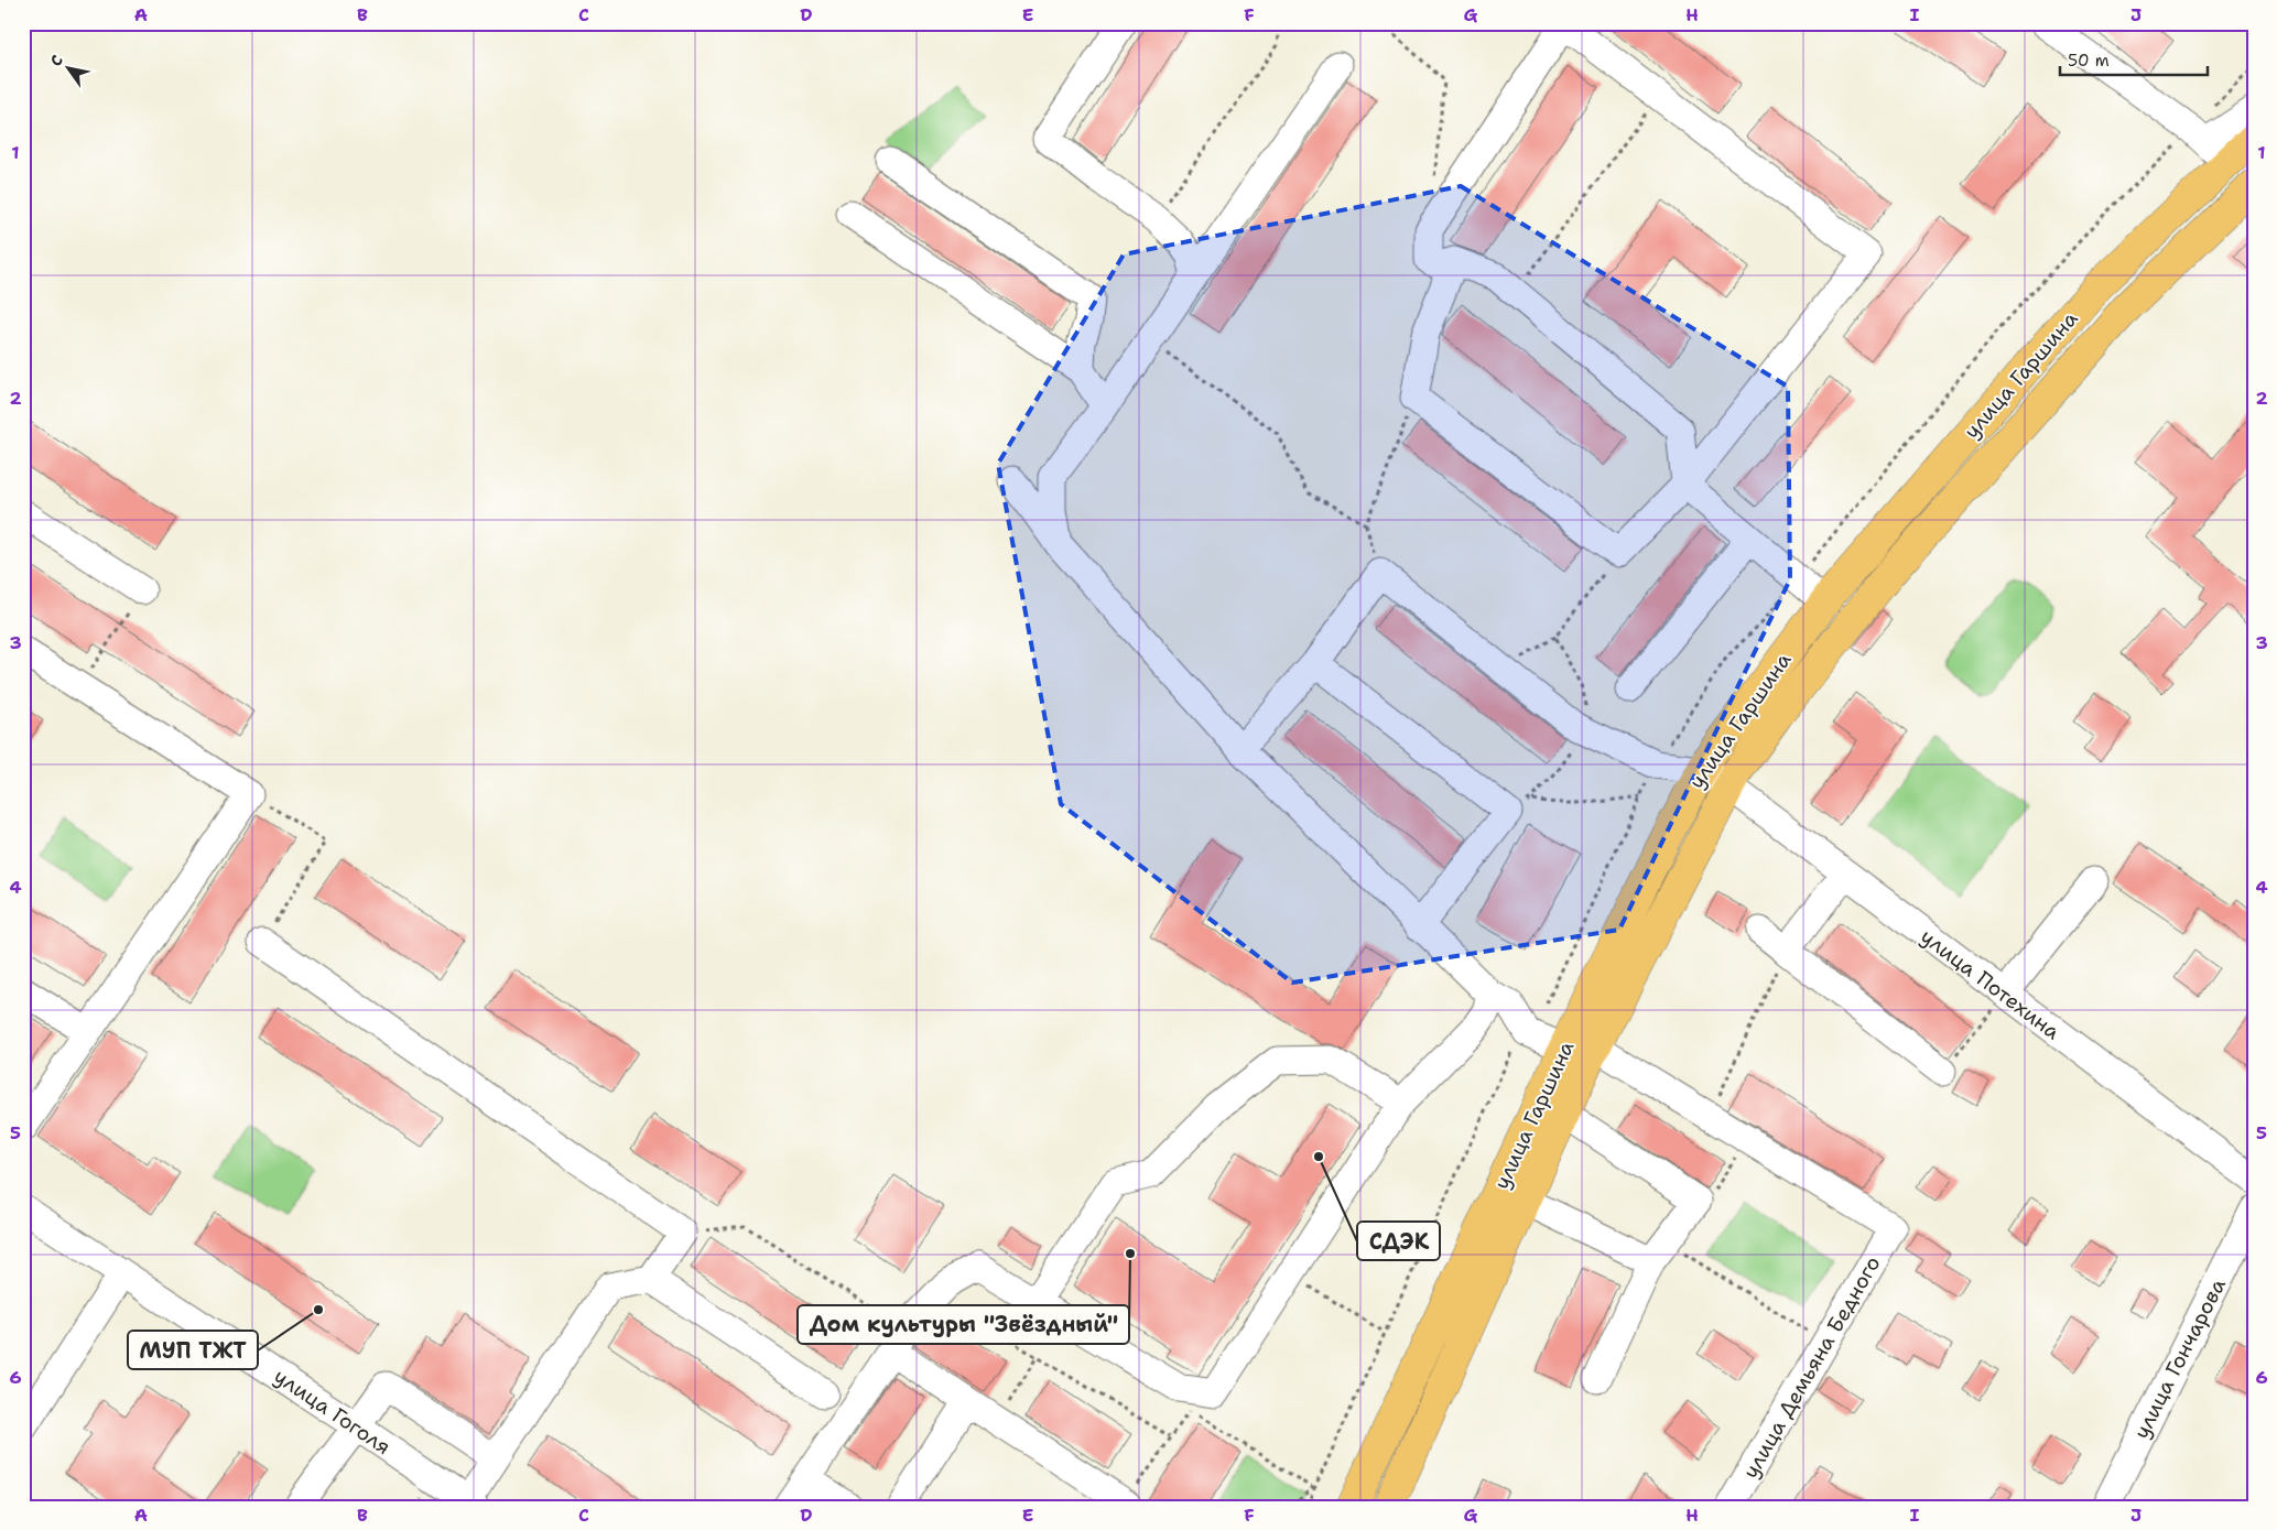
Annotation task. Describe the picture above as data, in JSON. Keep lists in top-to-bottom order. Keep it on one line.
{"streets":{"main road":["улица Гаршина"],"street":["улица Потехина","улица Гончарова","улица Демьяна Бедного","улица Гоголя"]},"crossings":[["улица Гаршина","улица Потехина"]],"places":["СДЭК","Дом культуры \"Звёздный\"","МУП ТЖТ"],"scale_bar":"50 m","north":"top left","grid":{"columns":["A","B","C","D","E","F","G","H","I","J"],"rows":["1","2","3","4","5","6"]}}
